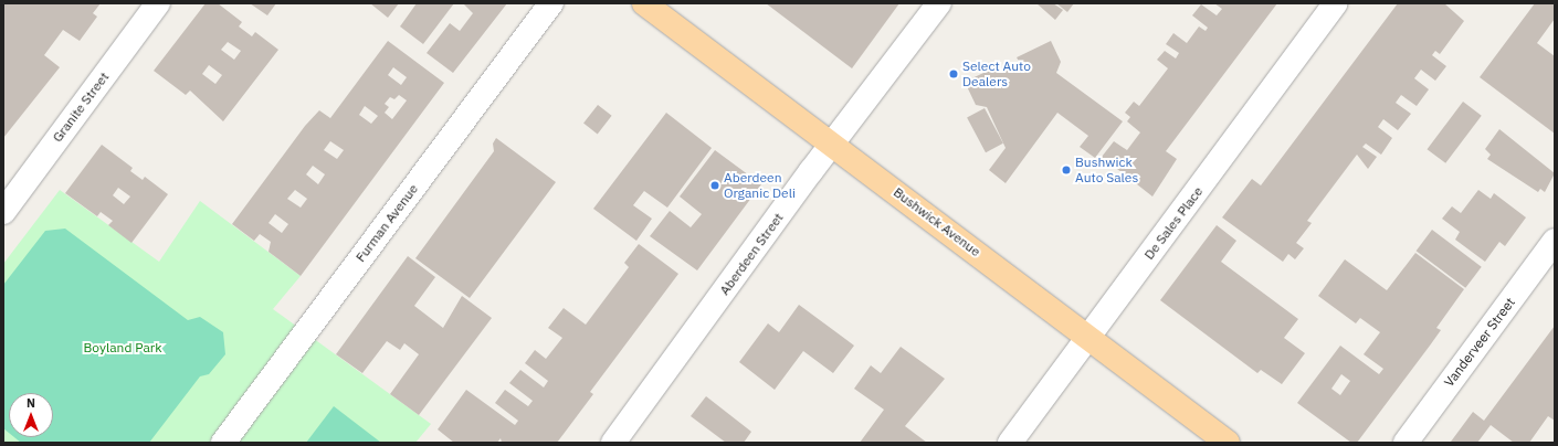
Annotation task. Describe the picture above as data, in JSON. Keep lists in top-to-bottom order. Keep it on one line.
{"streets":{"main road":["Bushwick Avenue"],"street":["Granite Street","Furman Avenue","De Sales Place","Aberdeen Street","Vanderveer Street"]},"crossings":[["Bushwick Avenue","De Sales Place"],["Bushwick Avenue","Aberdeen Street"]],"parks":["Boyland Park"],"places":["Select Auto Dealers","Bushwick Auto Sales","Aberdeen Organic Deli"],"north":"top"}
